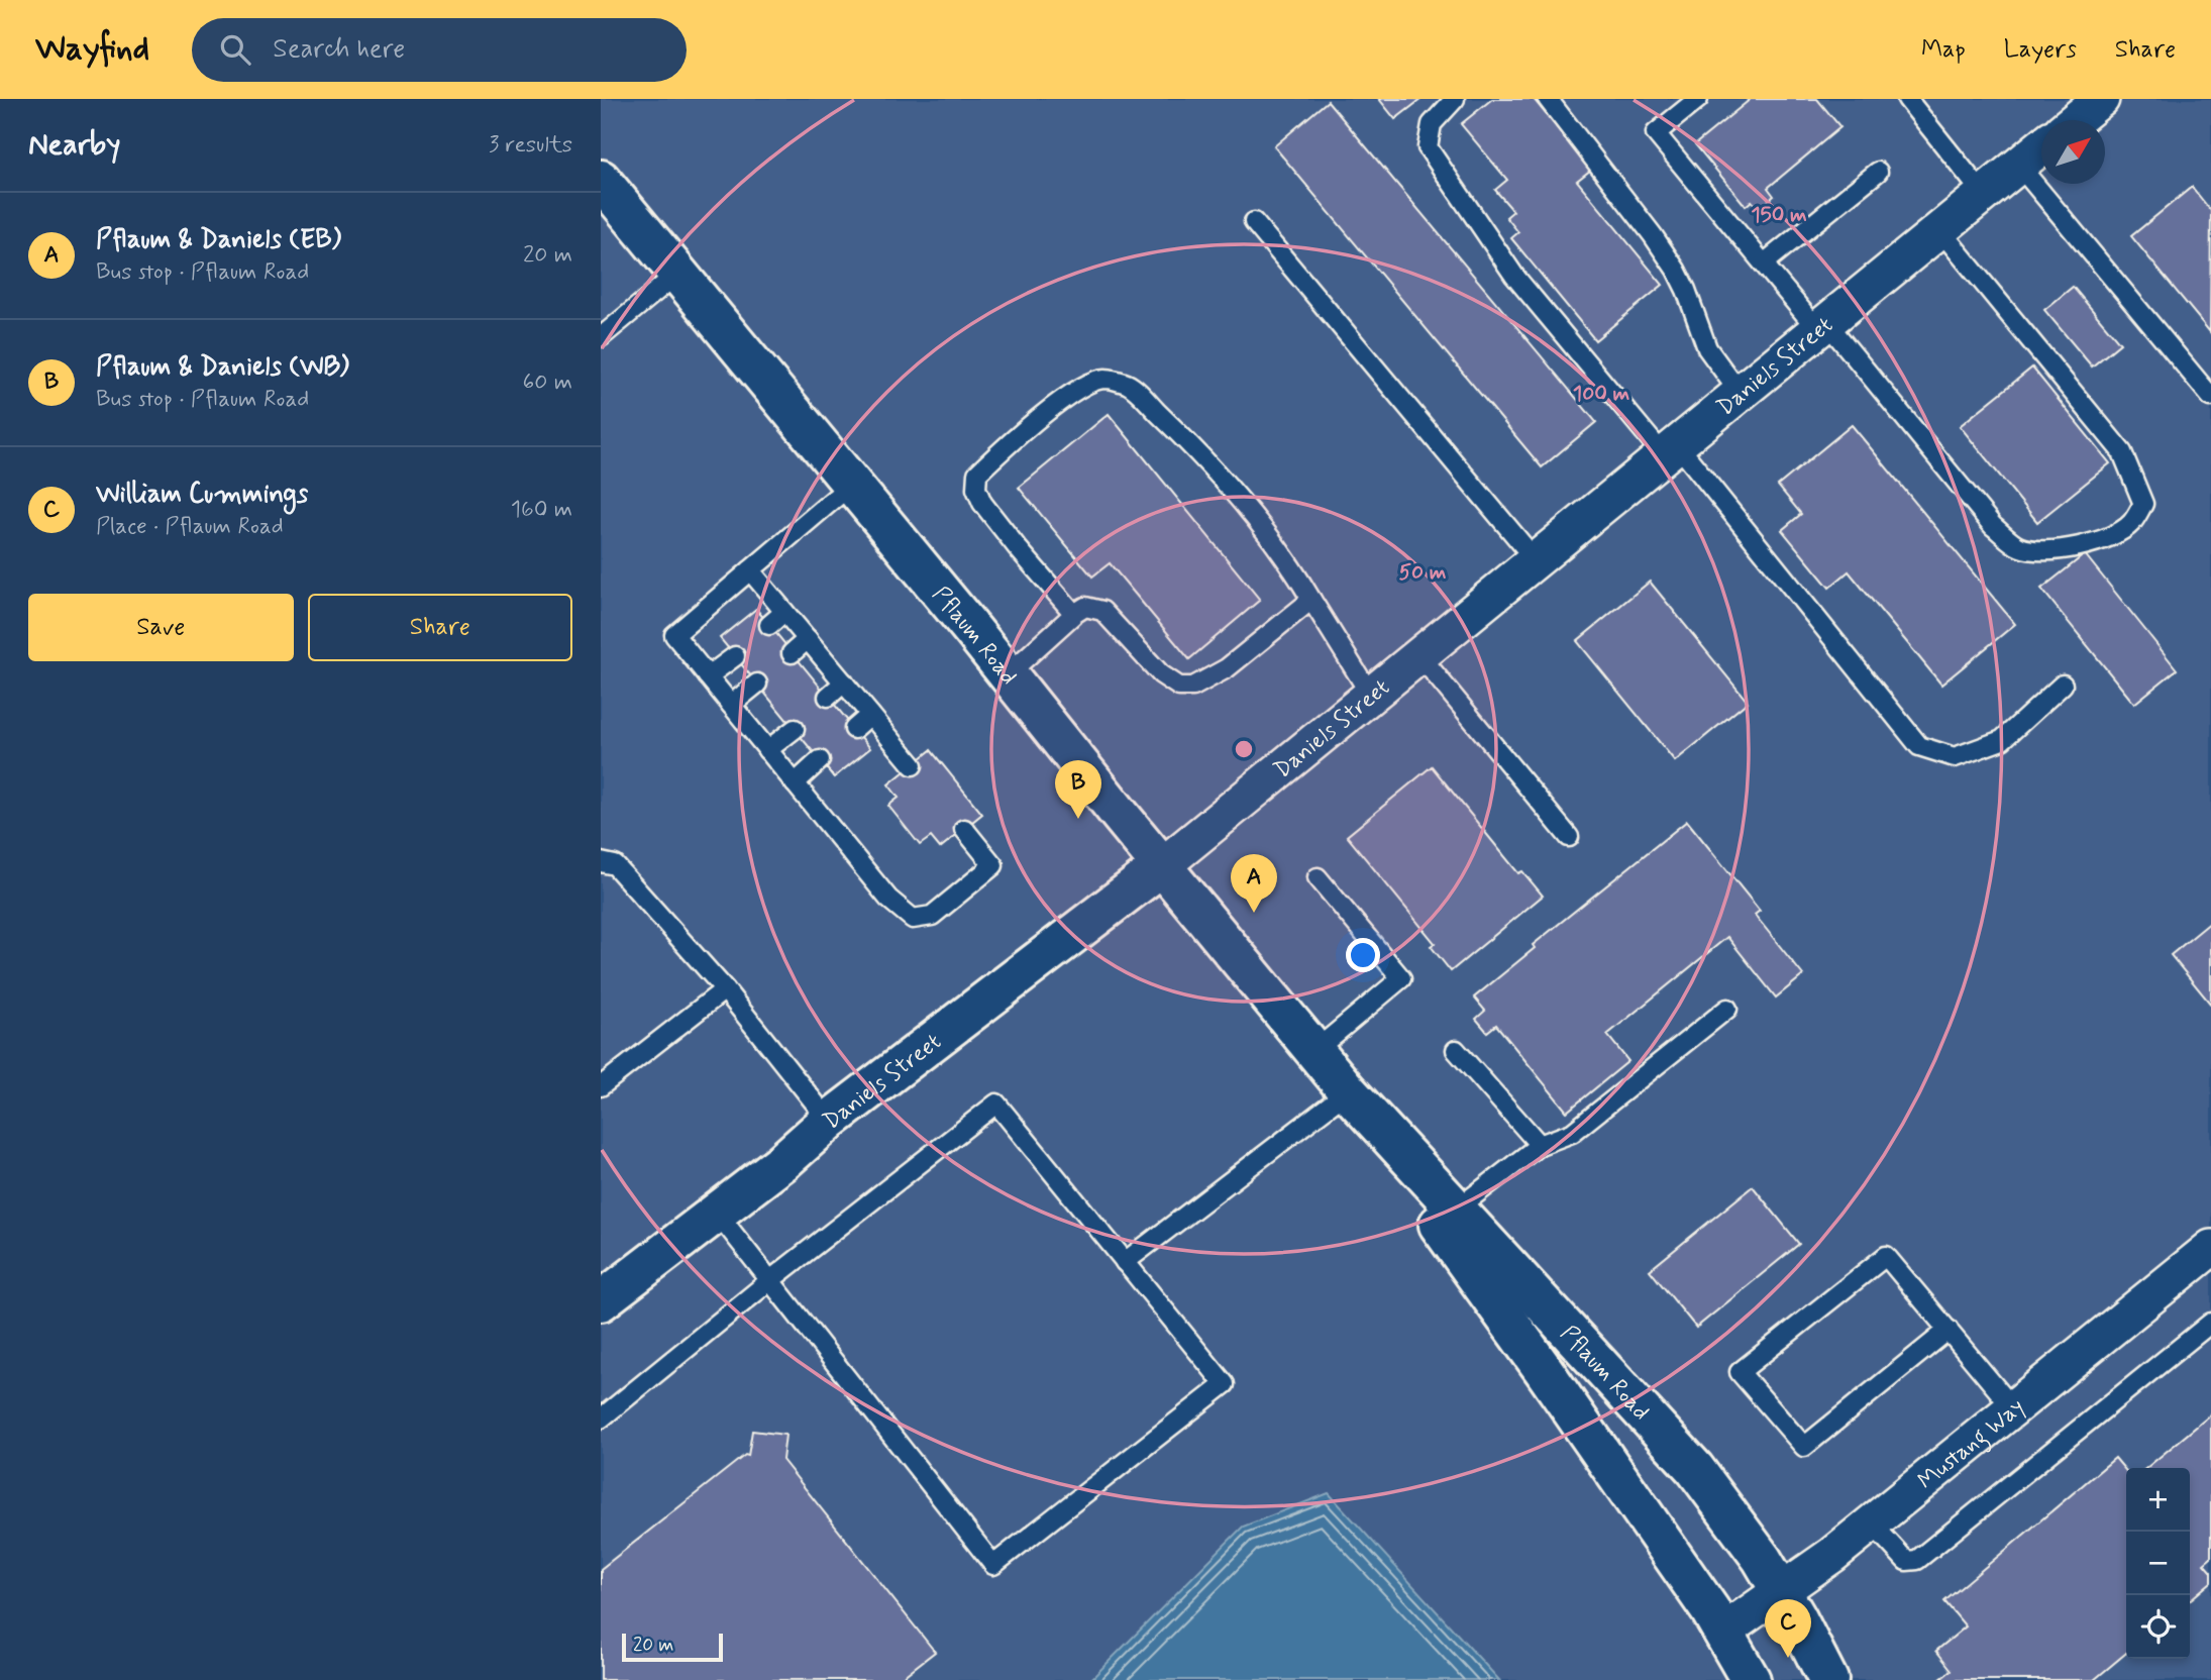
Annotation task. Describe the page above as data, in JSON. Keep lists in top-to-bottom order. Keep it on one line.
{"streets":{"street":["Daniels Street","Pflaum Road","Mustang Way"]},"crossings":[["Daniels Street","Pflaum Road"],["Pflaum Road","Mustang Way"]],"scale_bar":"20 m","north":"top right","page":{"header":"Wayfind","search":"Search here","nav":["Map","Layers","Share"],"heading":["Nearby","3 results"],"list":[{"mark":"A","name":"Pflaum & Daniels (EB)","note":"Bus stop · Pflaum Road","value":"20 m"},{"mark":"B","name":"Pflaum & Daniels (WB)","note":"Bus stop · Pflaum Road","value":"60 m"},{"mark":"C","name":"William Cummings","note":"Place · Pflaum Road","value":"160 m"}],"buttons":["Save","Share"],"pins":["B","A","C"],"map_buttons":["+","−"],"scale":"20 m"},"rings":["150 m","100 m","50 m"]}
